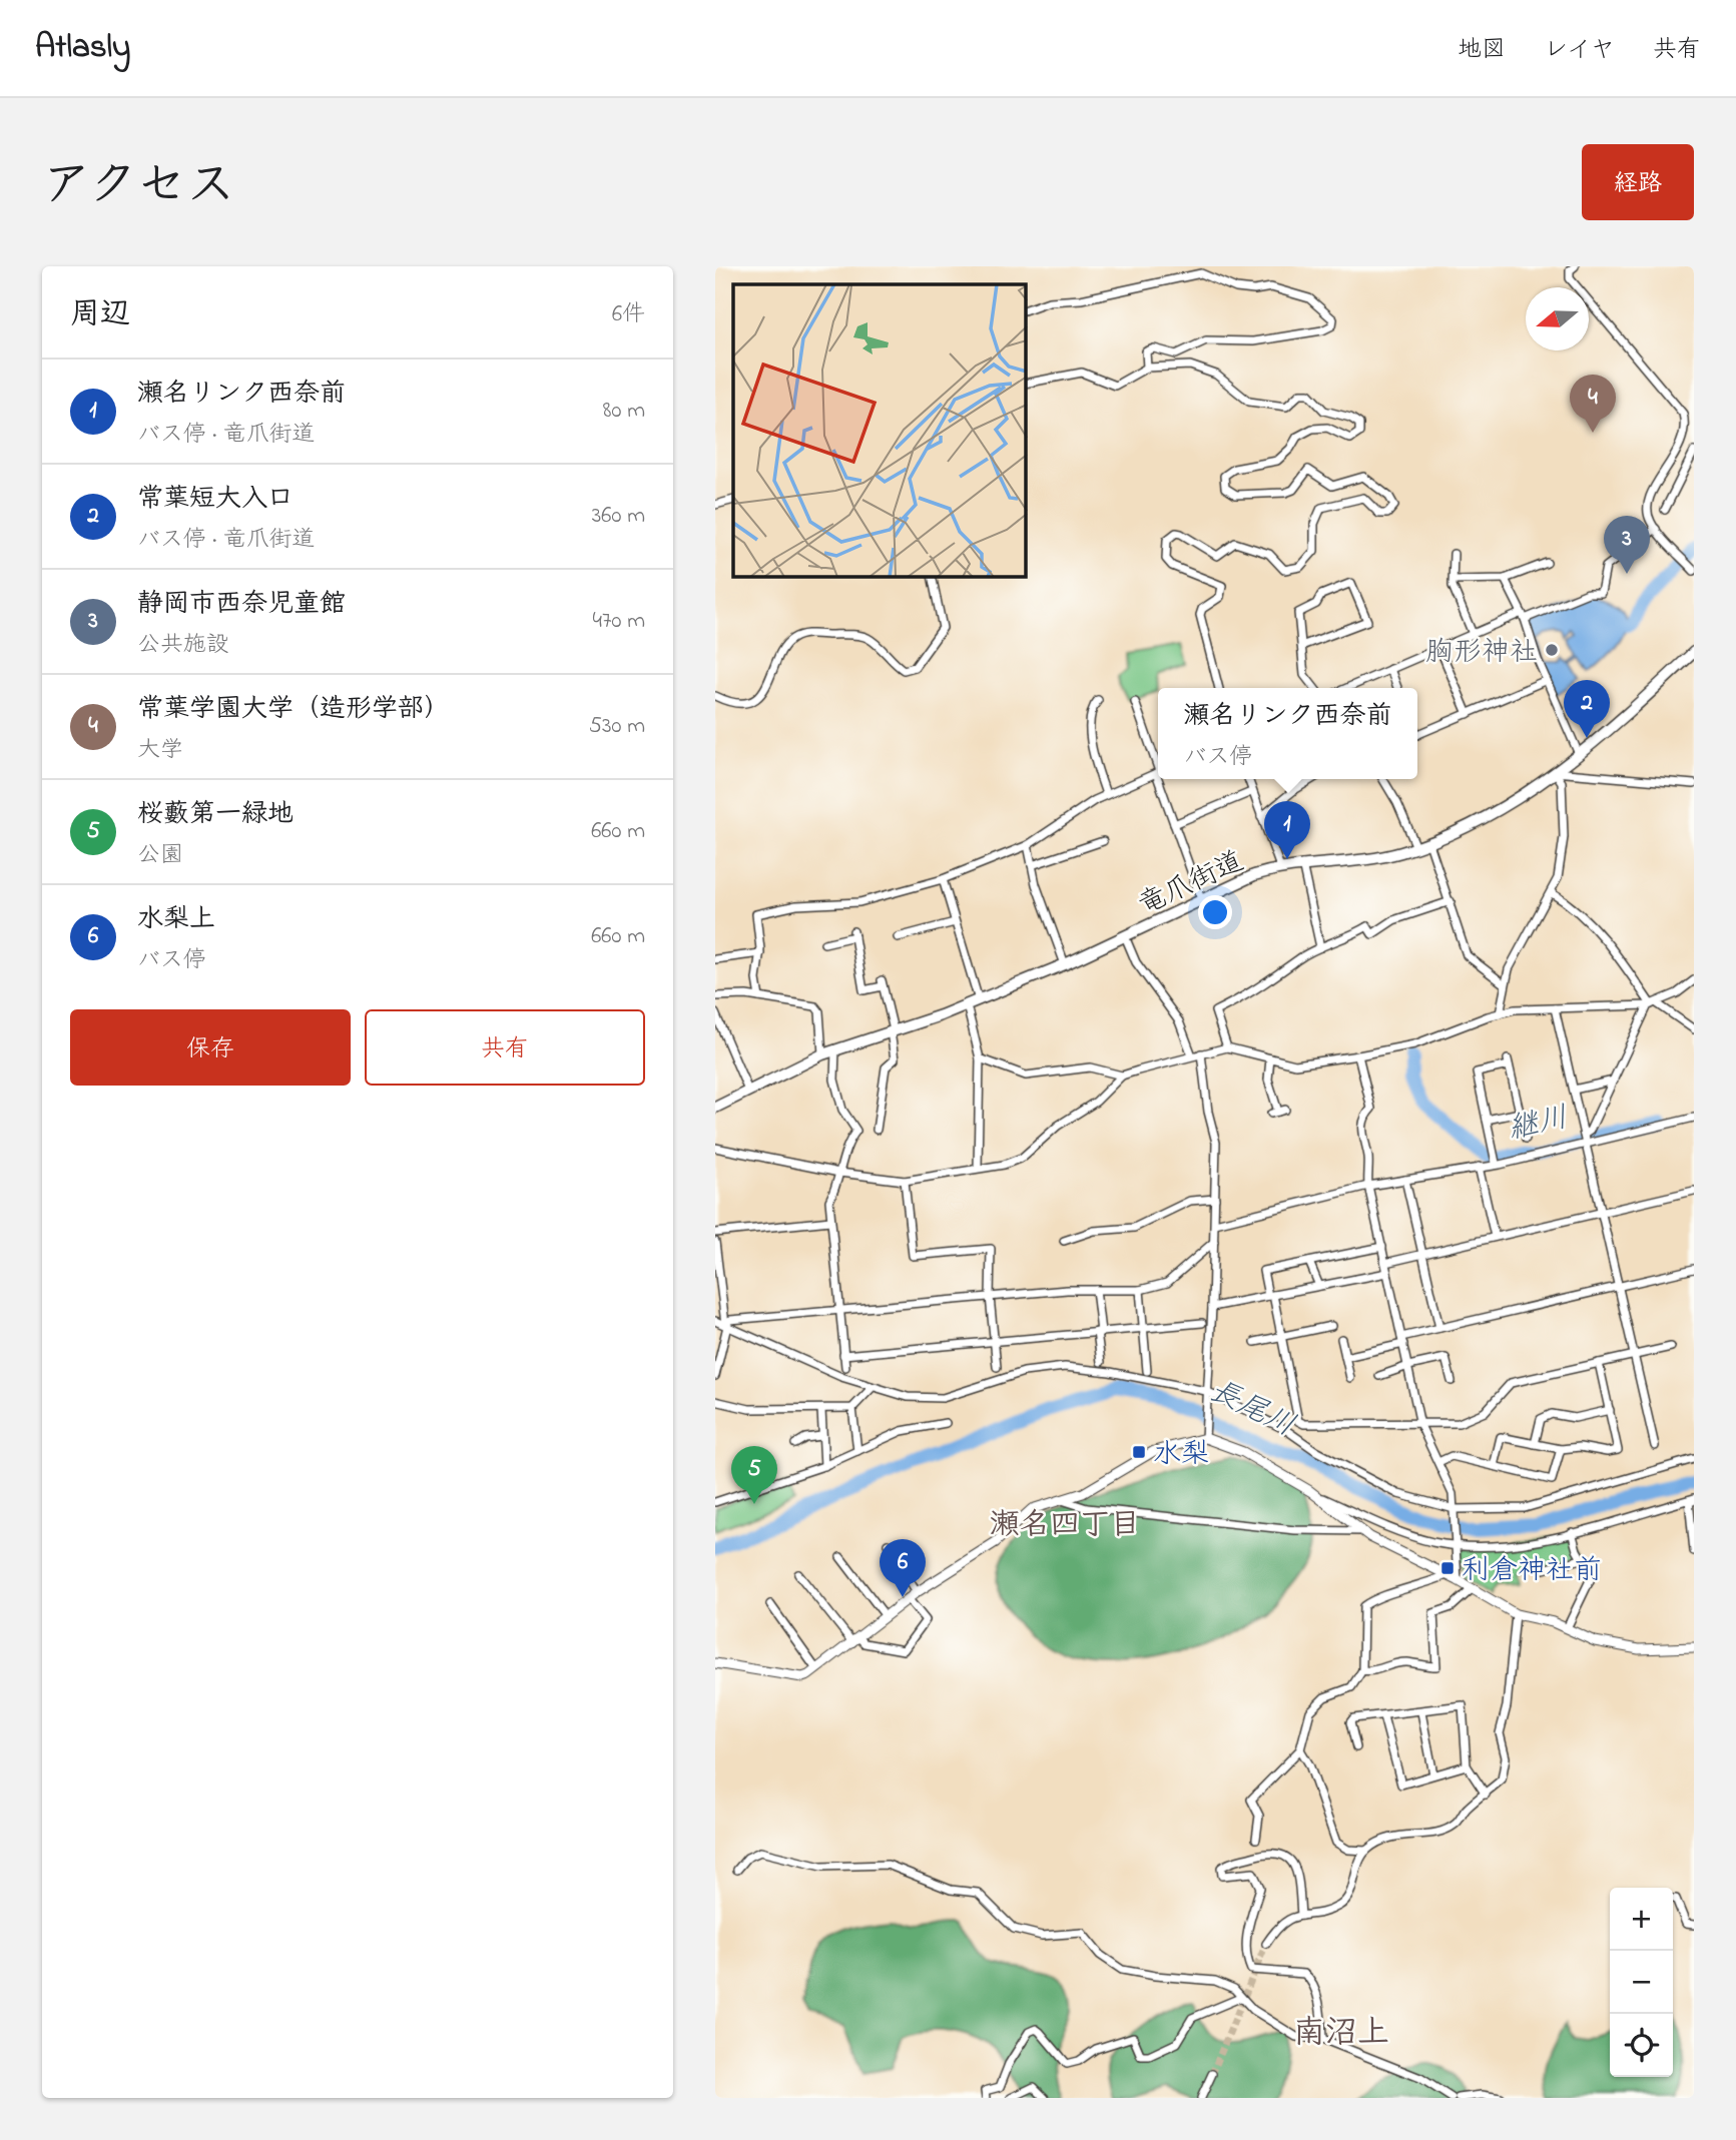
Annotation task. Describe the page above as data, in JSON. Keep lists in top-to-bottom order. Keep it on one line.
{"streets":{"main road":["竜爪街道"]},"districts":["瀬名四丁目","南沼上"],"water":["継川","長尾川"],"places":{"other":["胸形神社"],"transit":["水梨","利倉神社前"]},"north":"left","page":{"header":"Atlasly","nav":["地図","レイヤ","共有"],"title":"アクセス","buttons":["経路",["保存","共有"]],"heading":["周辺","6件"],"list":[{"mark":"1","name":"瀬名リンク西奈前","note":"バス停 · 竜爪街道","value":"80 m"},{"mark":"2","name":"常葉短大入口","note":"バス停 · 竜爪街道","value":"360 m"},{"mark":"3","name":"静岡市西奈児童館","note":"公共施設","value":"470 m"},{"mark":"4","name":"常葉学園大学（造形学部）","note":"大学","value":"530 m"},{"mark":"5","name":"桜藪第一緑地","note":"公園","value":"660 m"},{"mark":"6","name":"水梨上","note":"バス停","value":"660 m"}],"pins":["4","3","2","1","5","6"],"popup":["瀬名リンク西奈前","バス停"],"map_buttons":["+","−"]}}
